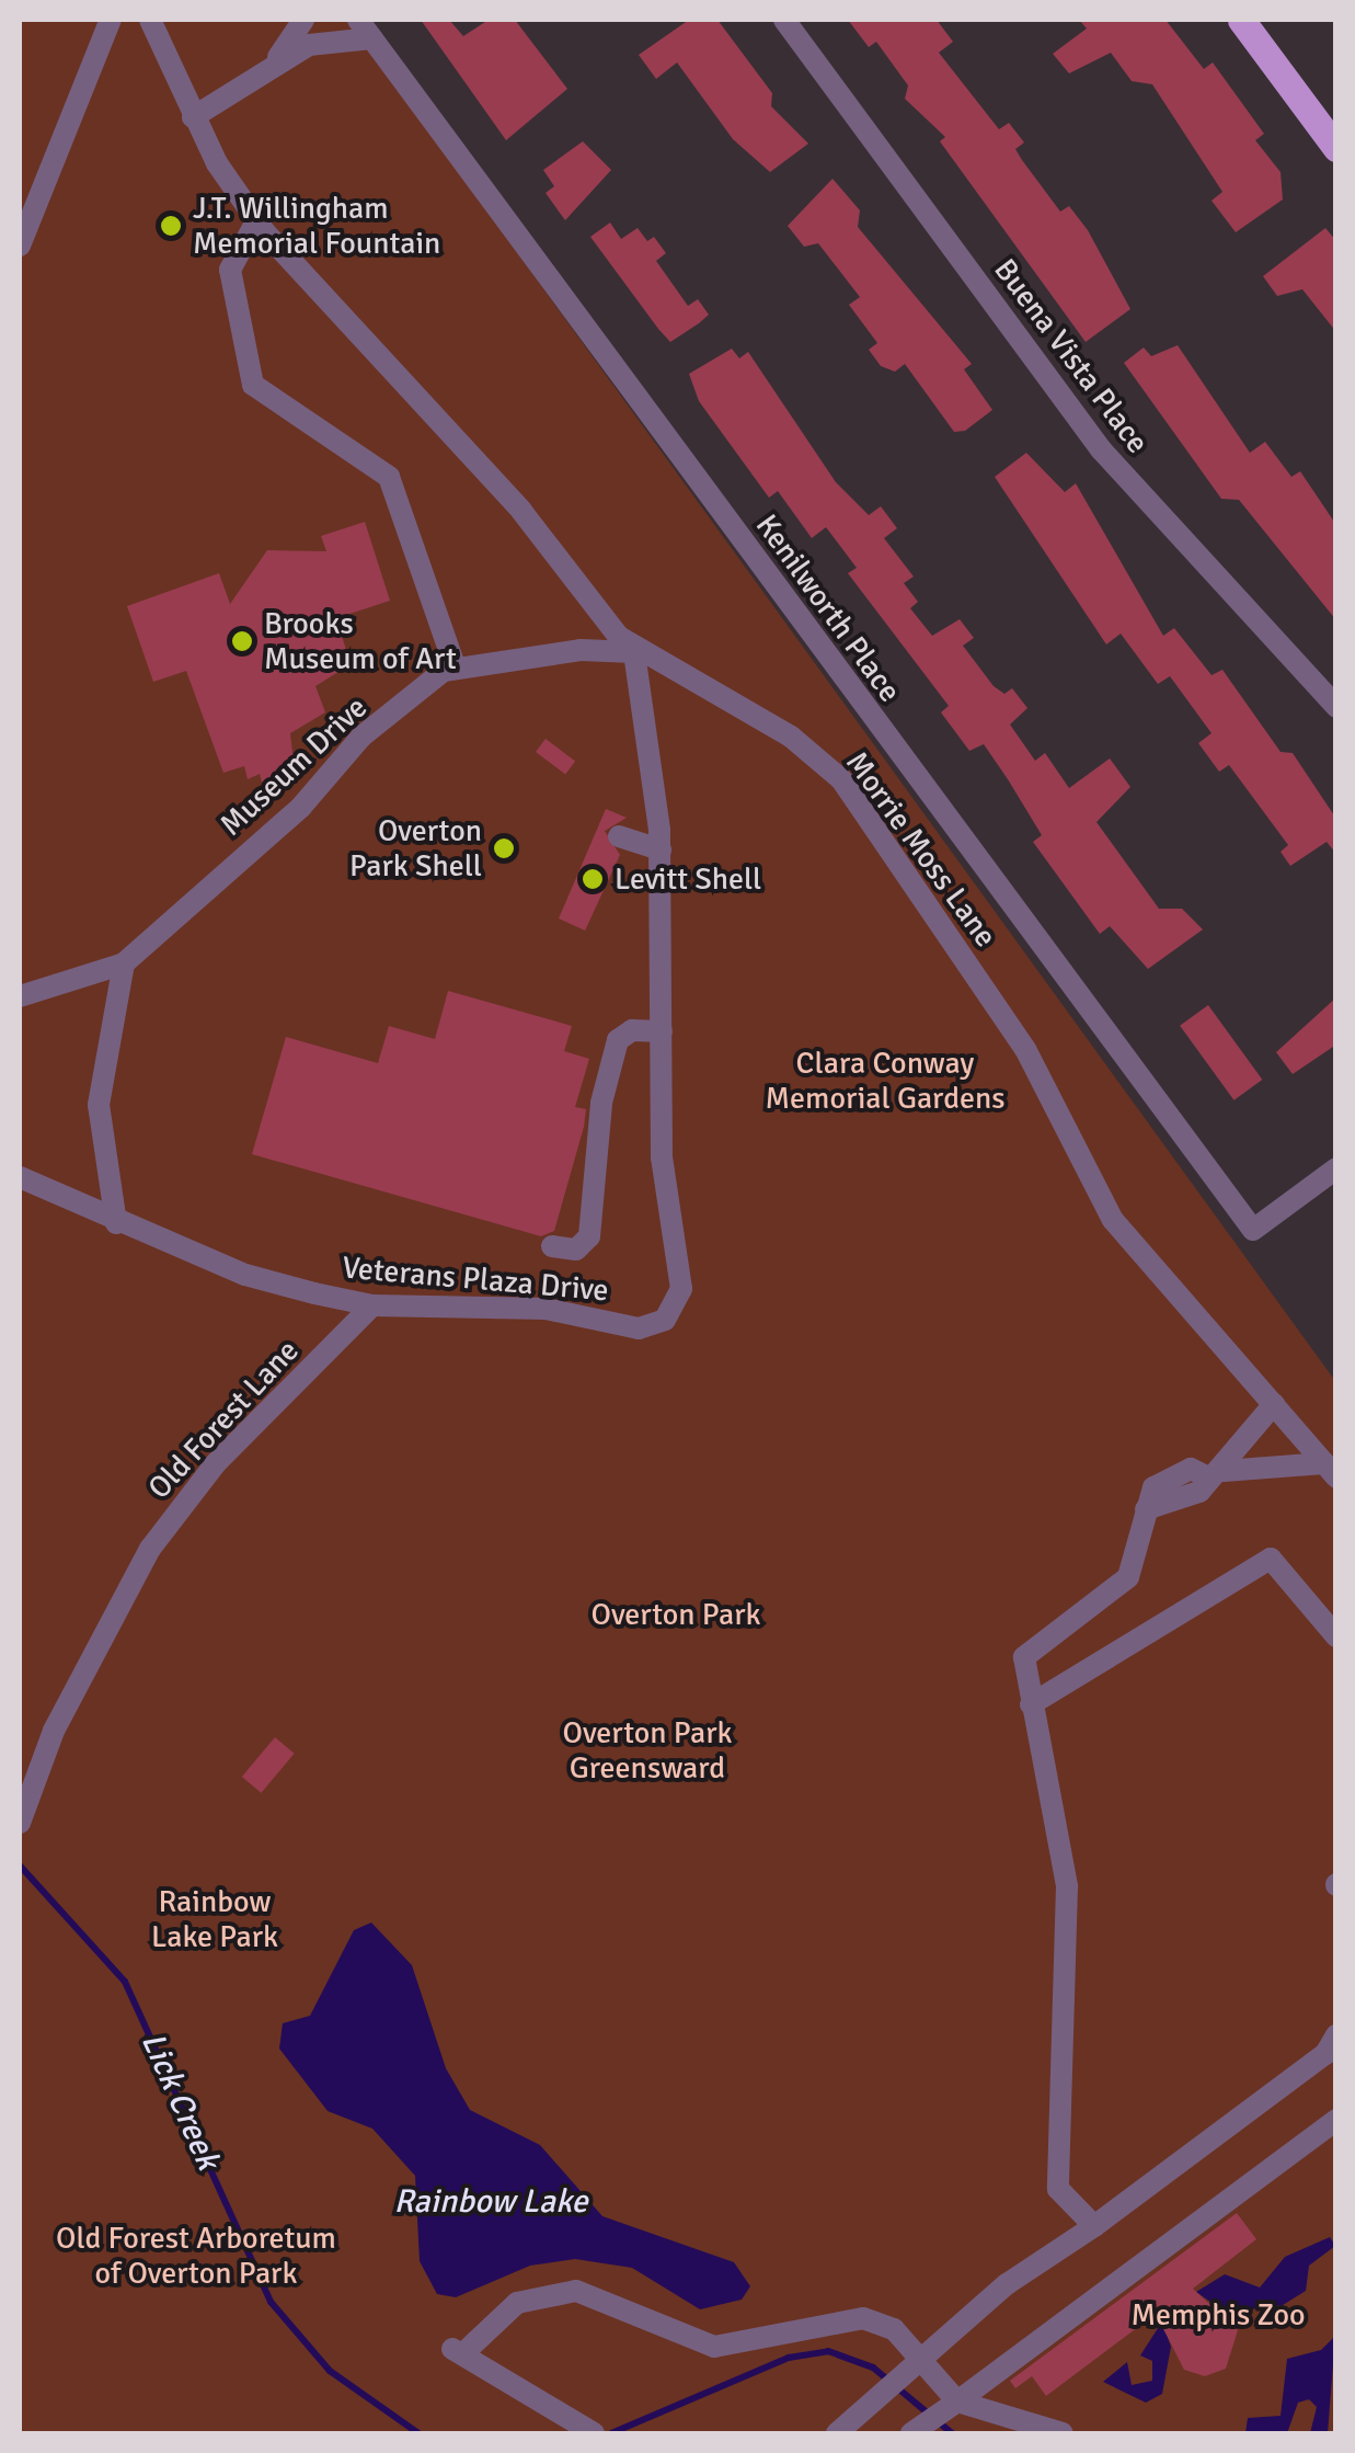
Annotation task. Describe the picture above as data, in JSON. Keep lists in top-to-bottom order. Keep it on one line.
{"streets":{"street":["Buena Vista Place","Kenilworth Place","Museum Drive","Morrie Moss Lane","Veterans Plaza Drive","Old Forest Lane"]},"crossings":[["Morrie Moss Lane","Veterans Plaza Drive"],["Veterans Plaza Drive","Old Forest Lane"]],"water":["Lick Creek","Rainbow Lake"],"parks":["Clara Conway Memorial Gardens","Overton Park","Overton Park Greensward","Rainbow Lake Park","Old Forest Arboretum of Overton Park","Memphis Zoo"],"places":["J.T. Willingham Memorial Fountain","Brooks Museum of Art","Overton Park Shell","Levitt Shell"]}
